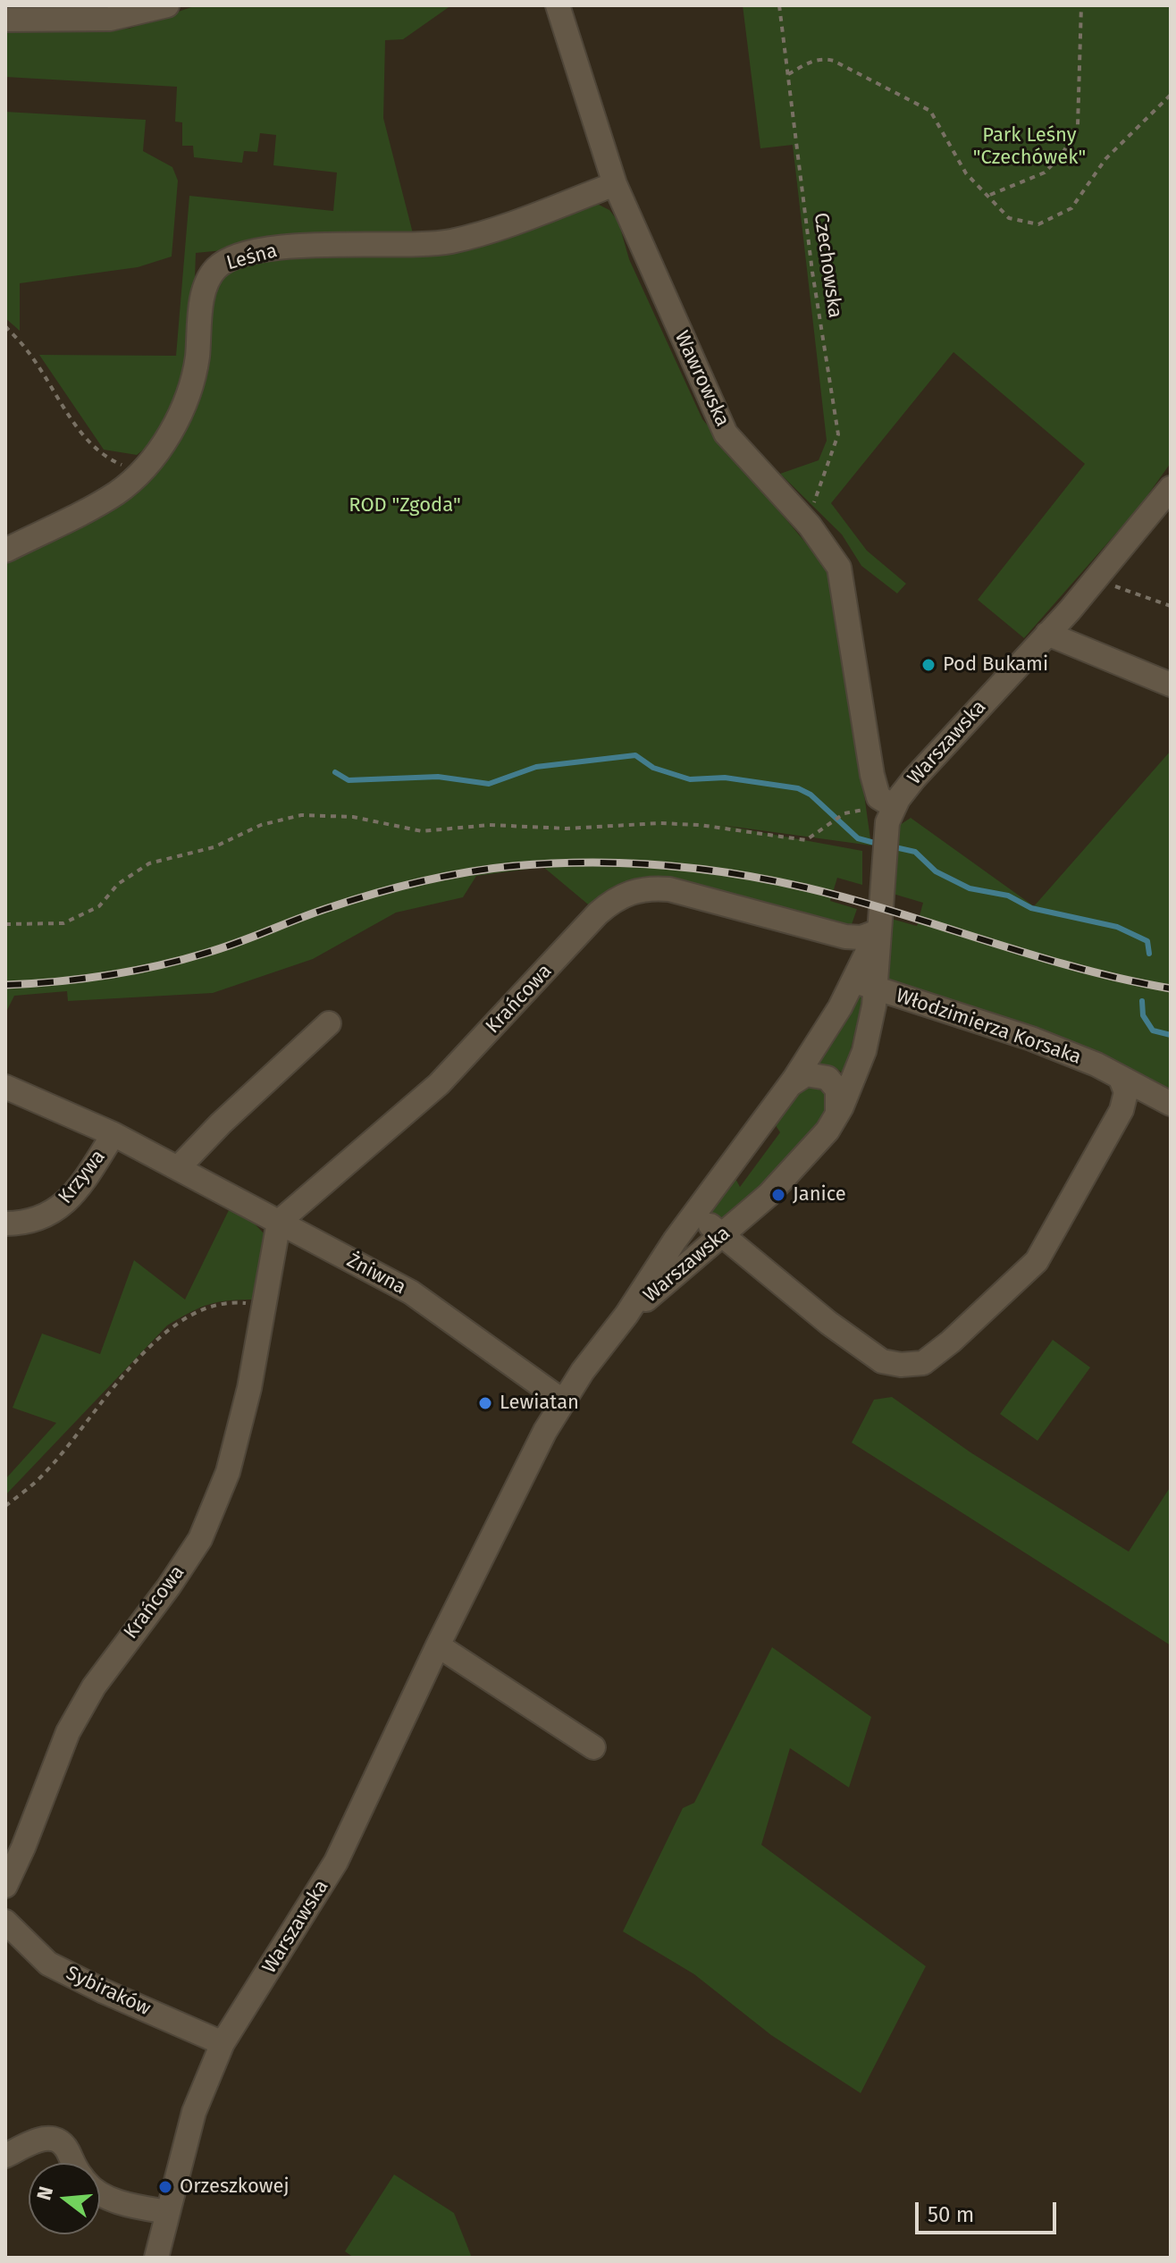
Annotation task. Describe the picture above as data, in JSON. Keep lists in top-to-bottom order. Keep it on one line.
{"streets":{"street":["Leśna","Wawrowska","Warszawska","Krańcowa","Włodzimierza Korsaka","Krzywa","Żniwna","Sybiraków"],"path":["Czechowska"]},"crossings":[["Leśna","Wawrowska"],["Czechowska","Wawrowska"],["Wawrowska","Warszawska"],["Warszawska","Krańcowa"],["Warszawska","Włodzimierza Korsaka"],["Warszawska","Żniwna"],["Warszawska","Sybiraków"],["Krańcowa","Żniwna"],["Krzywa","Żniwna"]],"parks":["Park Leśny \"Czechówek\"","ROD \"Zgoda\""],"places":["Pod Bukami","Janice","Lewiatan","Orzeszkowej"],"scale_bar":"50 m","north":"left"}
